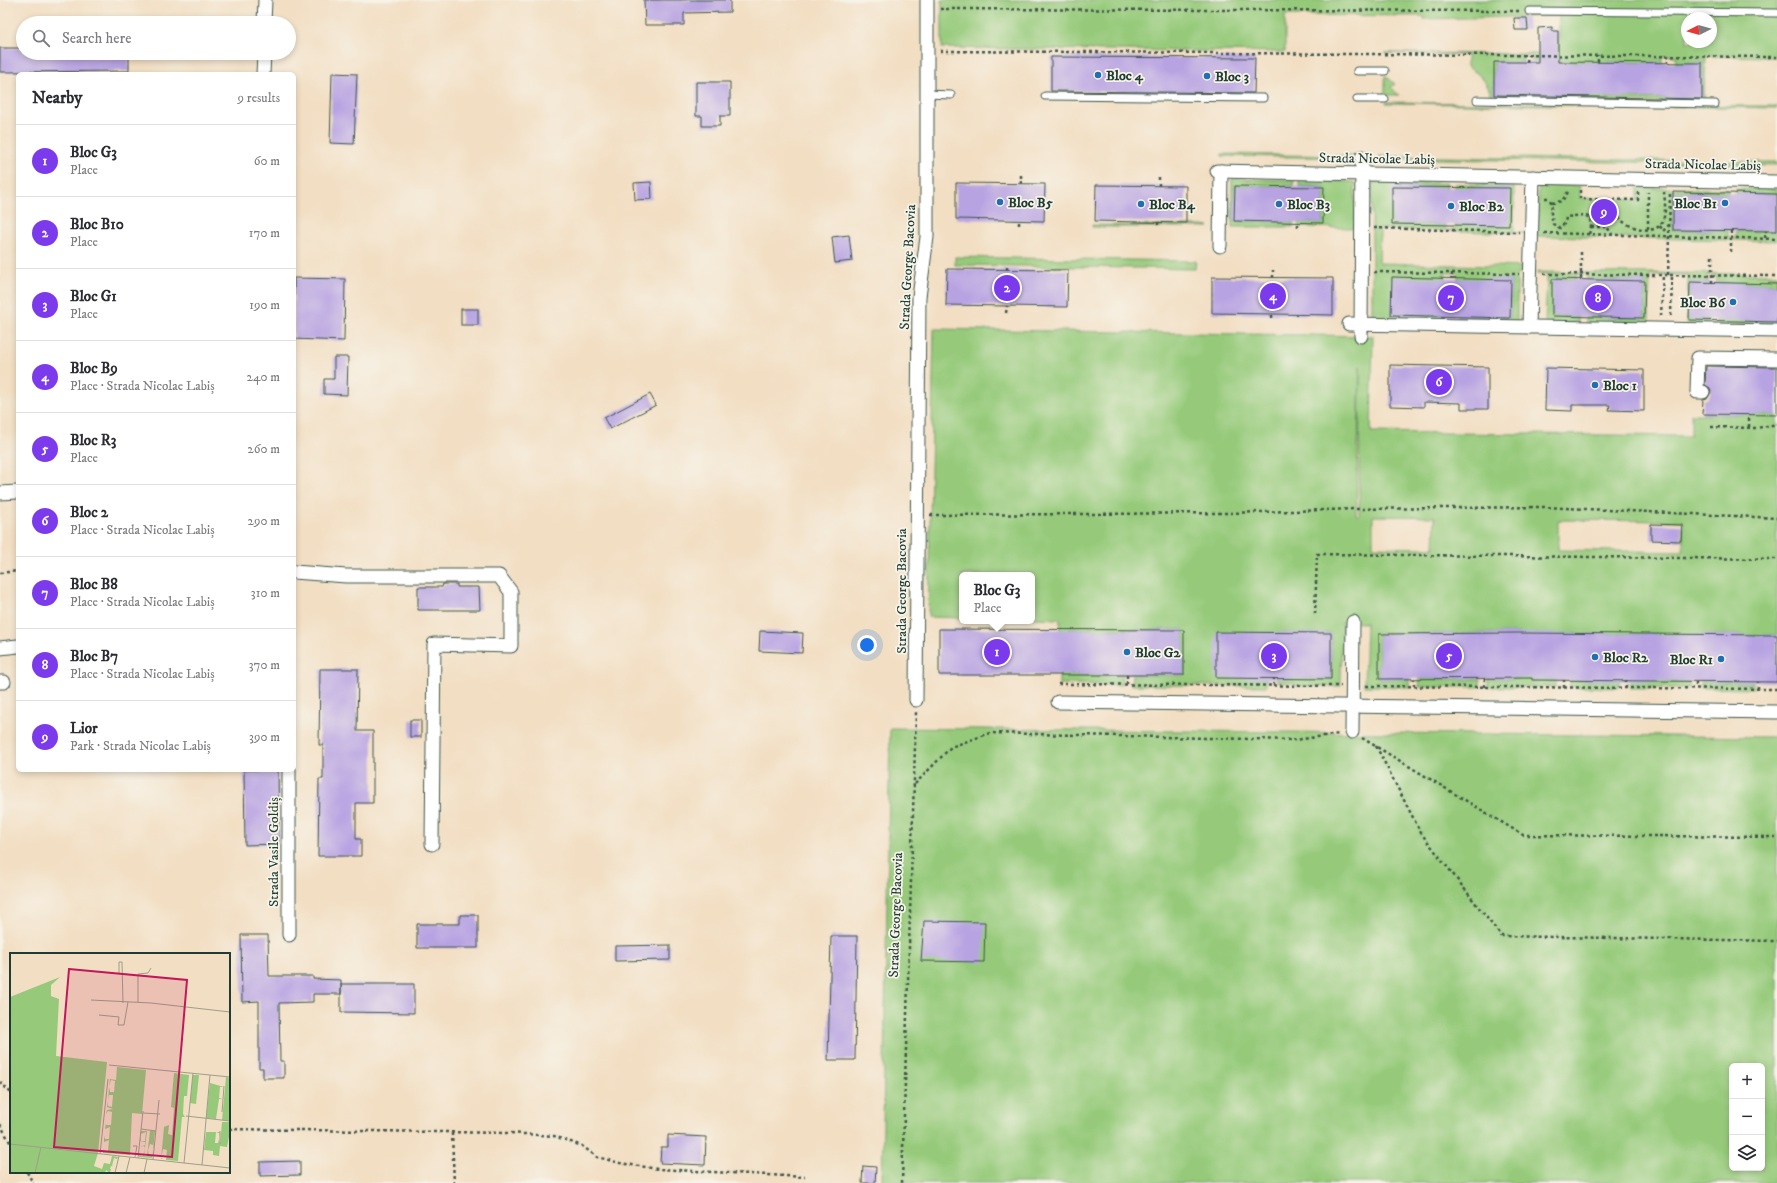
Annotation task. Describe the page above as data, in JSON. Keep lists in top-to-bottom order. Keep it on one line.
{"streets":{"street":["Strada Nicolae Labiș","Strada George Bacovia","Strada Vasile Goldiș"]},"places":["Bloc 4","Bloc 3","Bloc B5","Bloc B1","Bloc B4","Bloc B3","Bloc B2","Bloc B6","Bloc 1","Bloc G2","Bloc R2","Bloc R1"],"north":"left","page":{"search":"Search here","heading":["Nearby","9 results"],"list":[{"mark":"1","name":"Bloc G3","note":"Place","value":"60 m"},{"mark":"2","name":"Bloc B10","note":"Place","value":"170 m"},{"mark":"3","name":"Bloc G1","note":"Place","value":"190 m"},{"mark":"4","name":"Bloc B9","note":"Place · Strada Nicolae Labiș","value":"240 m"},{"mark":"5","name":"Bloc R3","note":"Place","value":"260 m"},{"mark":"6","name":"Bloc 2","note":"Place · Strada Nicolae Labiș","value":"290 m"},{"mark":"7","name":"Bloc B8","note":"Place · Strada Nicolae Labiș","value":"310 m"},{"mark":"8","name":"Bloc B7","note":"Place · Strada Nicolae Labiș","value":"370 m"},{"mark":"9","name":"Lior","note":"Park · Strada Nicolae Labiș","value":"390 m"}],"pins":["9","2","4","7","8","6","1","3","5"],"popup":["Bloc G3","Place"],"map_buttons":["+","−"]}}
